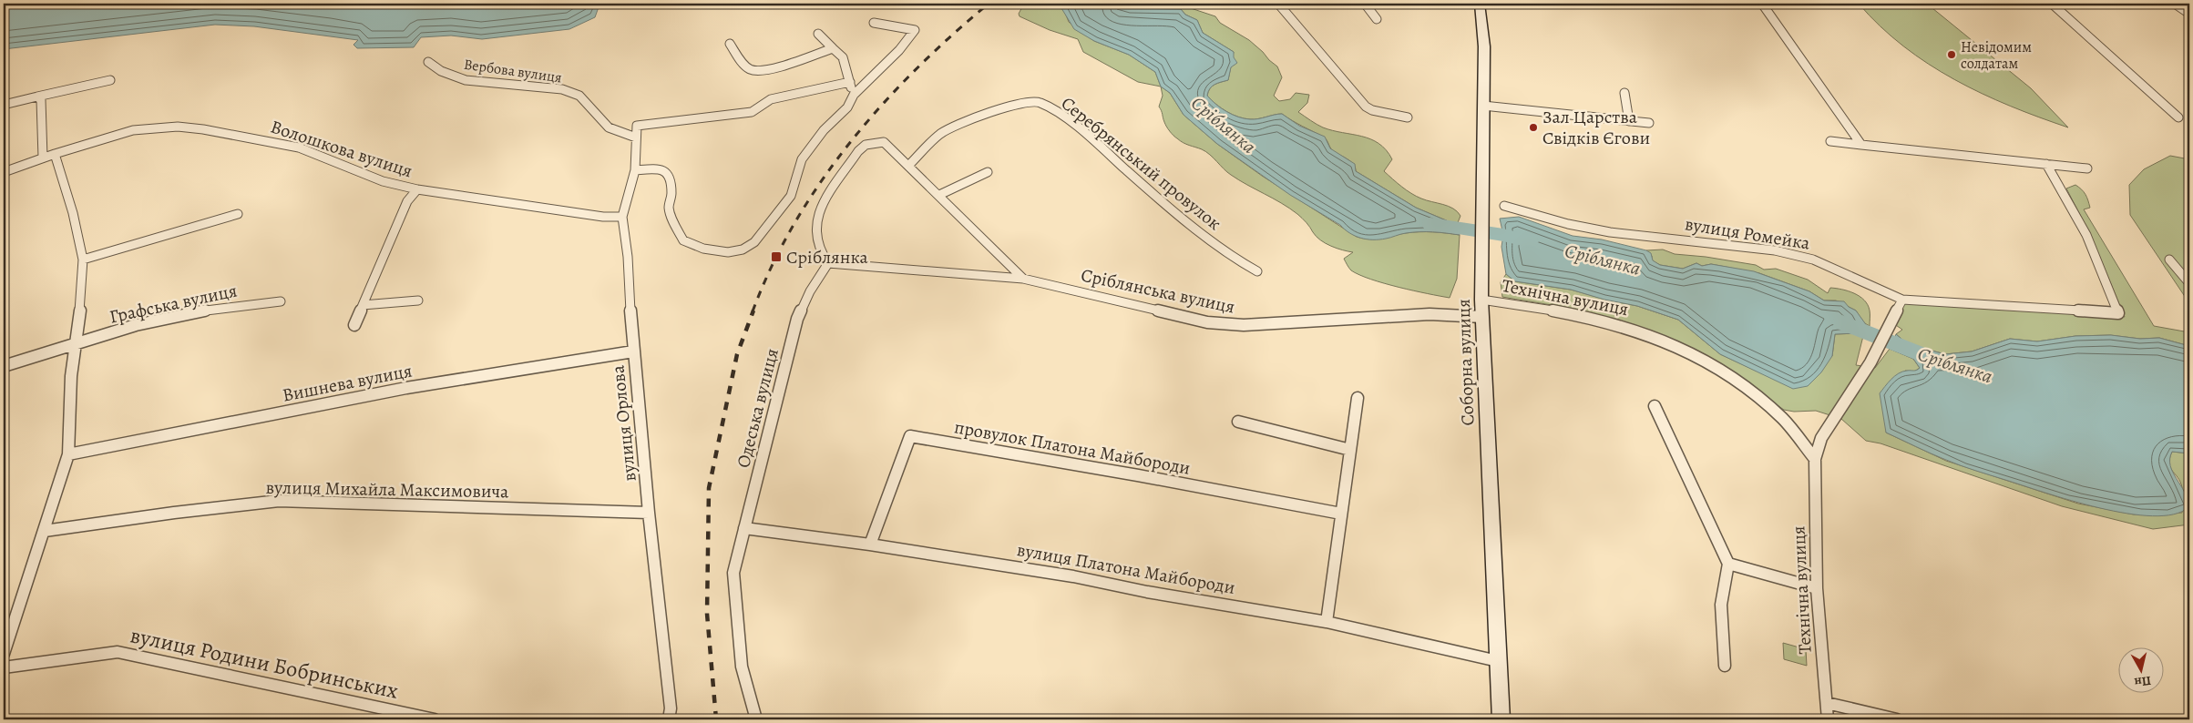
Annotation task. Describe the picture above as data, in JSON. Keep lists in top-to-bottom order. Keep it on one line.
{"streets":{"main road":["Соборна вулиця"],"street":["Вербова вулиця","Волошкова вулиця","Серебрянський провулок","вулиця Ромейка","Сріблянська вулиця","Технічна вулиця","Графська вулиця","Вишнева вулиця","Одеська вулиця","вулиця Орлова","провулок Платона Майбороди","вулиця Михайла Максимовича","вулиця Платона Майбороди","вулиця Родини Бобринських"]},"crossings":[["Вербова вулиця","вулиця Орлова"],["Волошкова вулиця","Графська вулиця"],["Волошкова вулиця","вулиця Орлова"],["вулиця Ромейка","Технічна вулиця"],["Сріблянська вулиця","Соборна вулиця"],["Сріблянська вулиця","Одеська вулиця"],["Технічна вулиця","Соборна вулиця"],["Графська вулиця","Вишнева вулиця"],["Графська вулиця","вулиця Михайла Максимовича"],["Соборна вулиця","вулиця Платона Майбороди"],["Вишнева вулиця","вулиця Орлова"],["Одеська вулиця","вулиця Платона Майбороди"],["вулиця Орлова","вулиця Михайла Максимовича"],["провулок Платона Майбороди","вулиця Платона Майбороди"]],"water":["Сріблянка"],"places":{"other":["Невідомим солдатам","Зал Царства Свідків Єгови"],"transit":["Сріблянка"]},"north":"bottom"}
